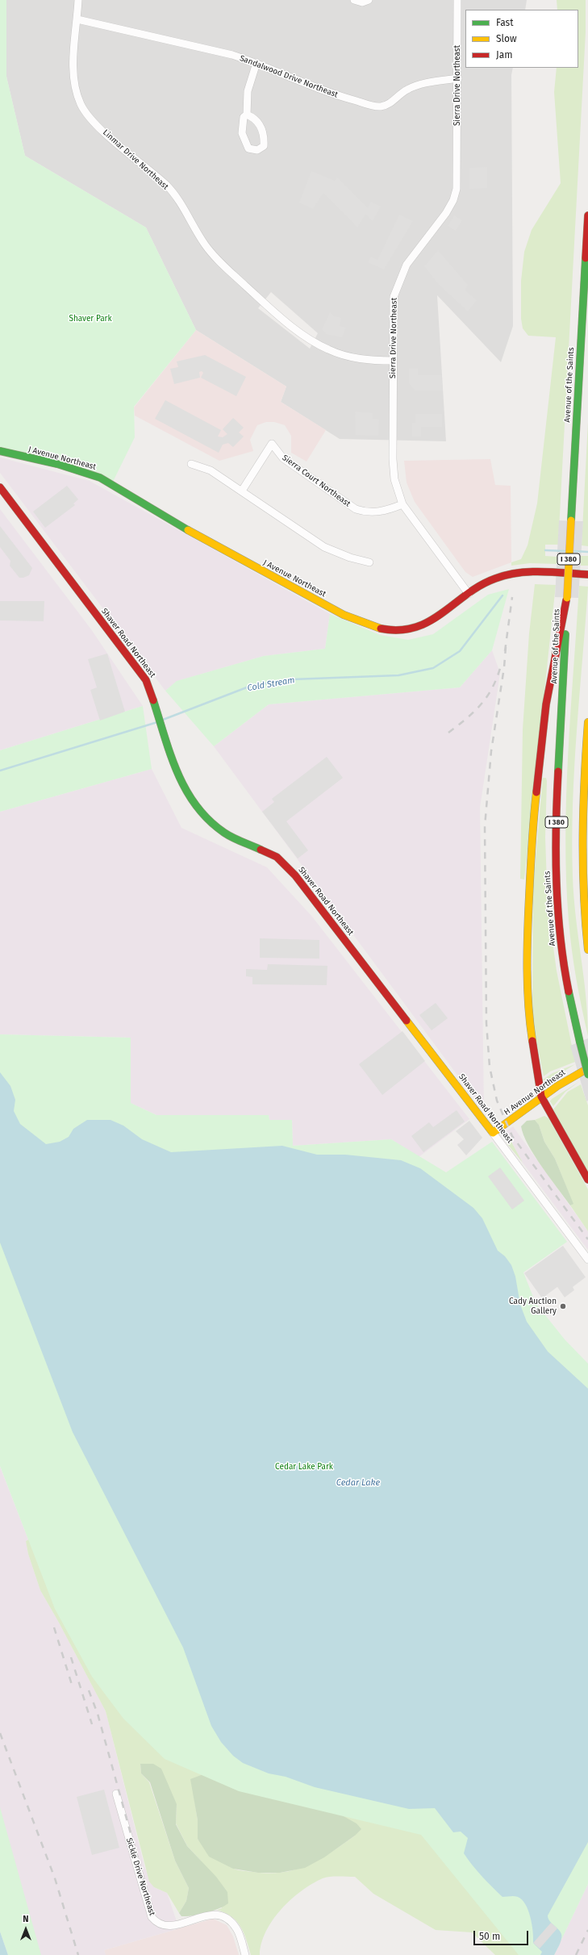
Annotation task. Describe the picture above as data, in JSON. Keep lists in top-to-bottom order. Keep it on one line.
{"streets":{"main road":["Avenue of the Saints","J Avenue Northeast","I 380","Shaver Road Northeast","H Avenue Northeast"],"street":["Sandalwood Drive Northeast","Sierra Drive Northeast","Linmar Drive Northeast","Sierra Court Northeast","Sickle Drive Northeast"]},"crossings":[["Sandalwood Drive Northeast","Sierra Drive Northeast"],["Sandalwood Drive Northeast","Linmar Drive Northeast"],["Sierra Drive Northeast","Linmar Drive Northeast"],["Sierra Drive Northeast","J Avenue Northeast"],["Sierra Drive Northeast","Sierra Court Northeast"],["Shaver Road Northeast","H Avenue Northeast"]],"water":["Cold Stream","Cedar Lake"],"parks":["Shaver Park","Cedar Lake Park"],"places":["Cady Auction Gallery"],"legend":["Fast","Slow","Jam"],"scale_bar":"50 m","north":"top"}
